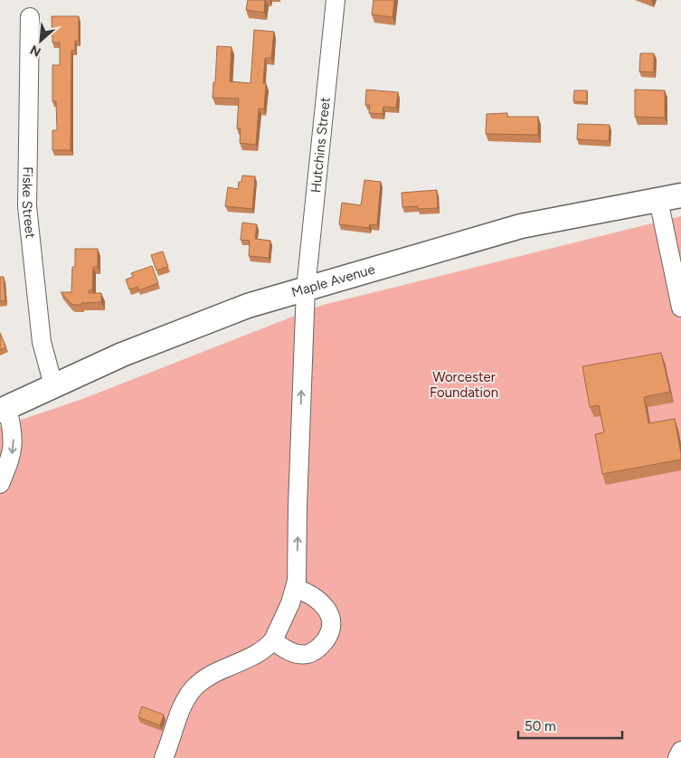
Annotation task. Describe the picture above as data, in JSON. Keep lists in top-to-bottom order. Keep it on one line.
{"streets":{"main road":["Maple Avenue"],"street":["Hutchins Street","Fiske Street"]},"crossings":[["Hutchins Street","Maple Avenue"],["Fiske Street","Maple Avenue"]],"one_way":["Hutchins Street"],"parks":["Worcester Foundation"],"scale_bar":"50 m","north":"bottom left"}
